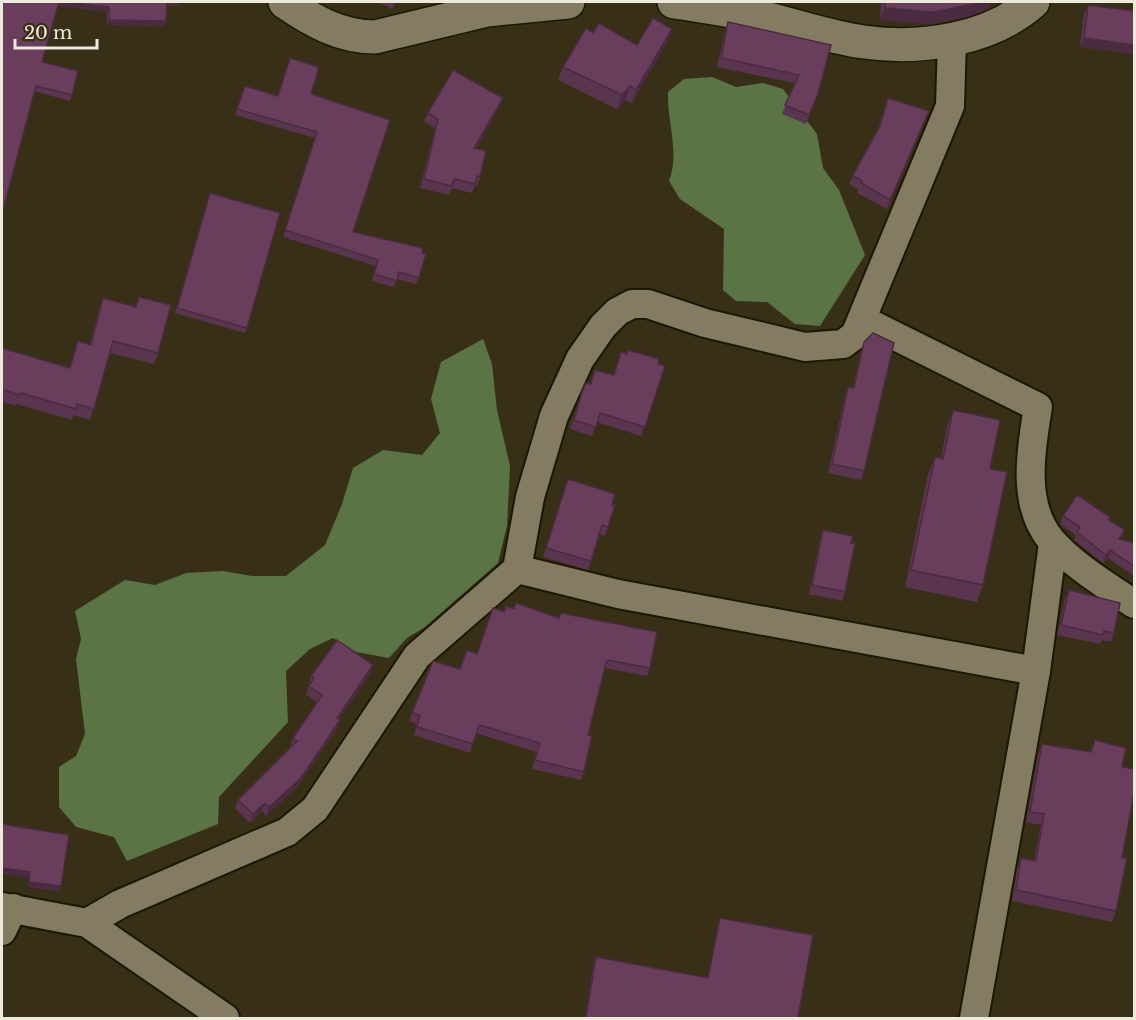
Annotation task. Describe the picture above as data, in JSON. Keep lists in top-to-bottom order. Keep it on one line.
{"scale_bar":"20 m"}
